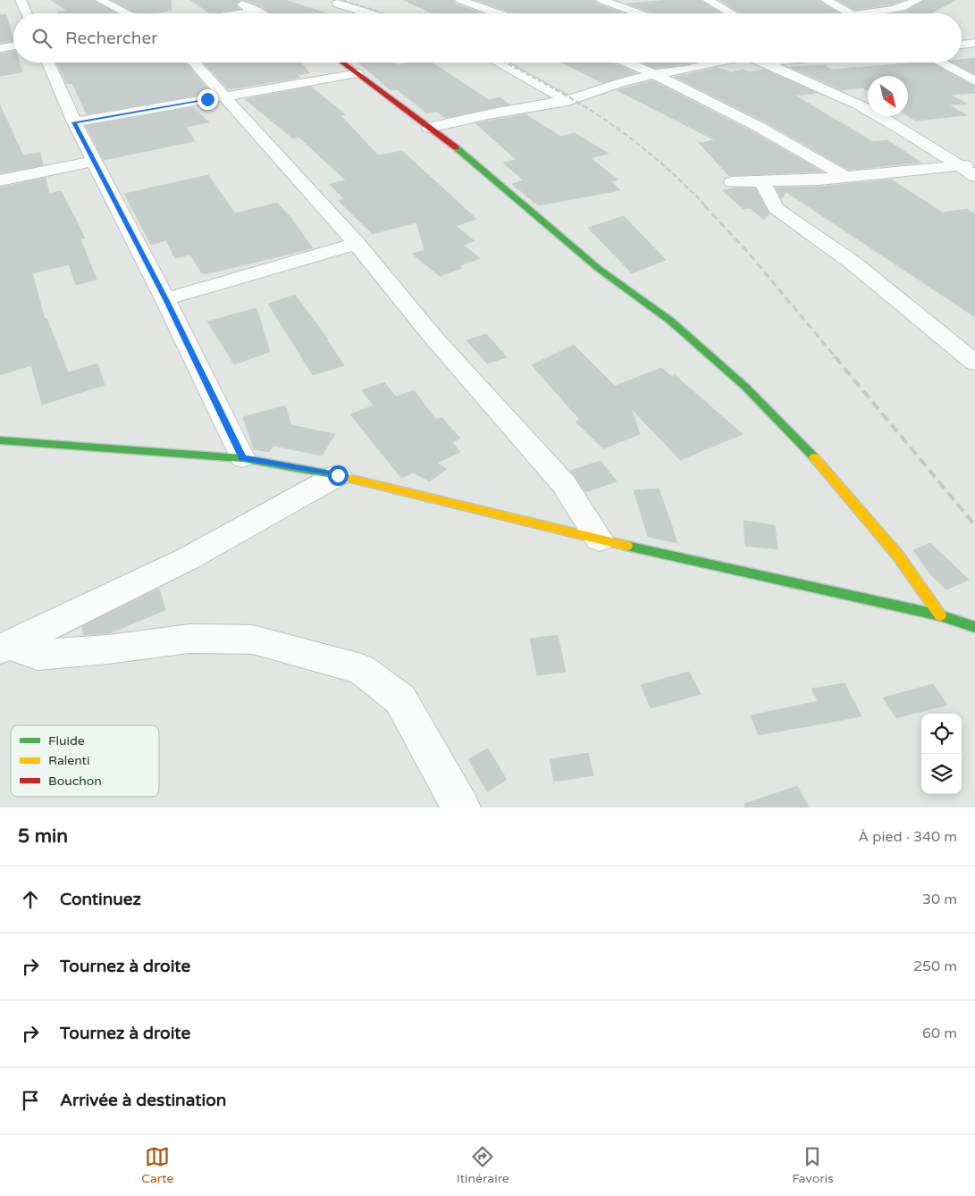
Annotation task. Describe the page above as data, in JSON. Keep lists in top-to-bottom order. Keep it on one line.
{"legend":["Fluide","Ralenti","Bouchon"],"north":"bottom right","page":{"search":"Rechercher","heading":["5 min","À pied · 340 m"],"list":[["Continuez","30 m"],["Tournez à droite","250 m"],["Tournez à droite","60 m"],"Arrivée à destination"],"nav":["Carte","Itinéraire","Favoris"]}}
